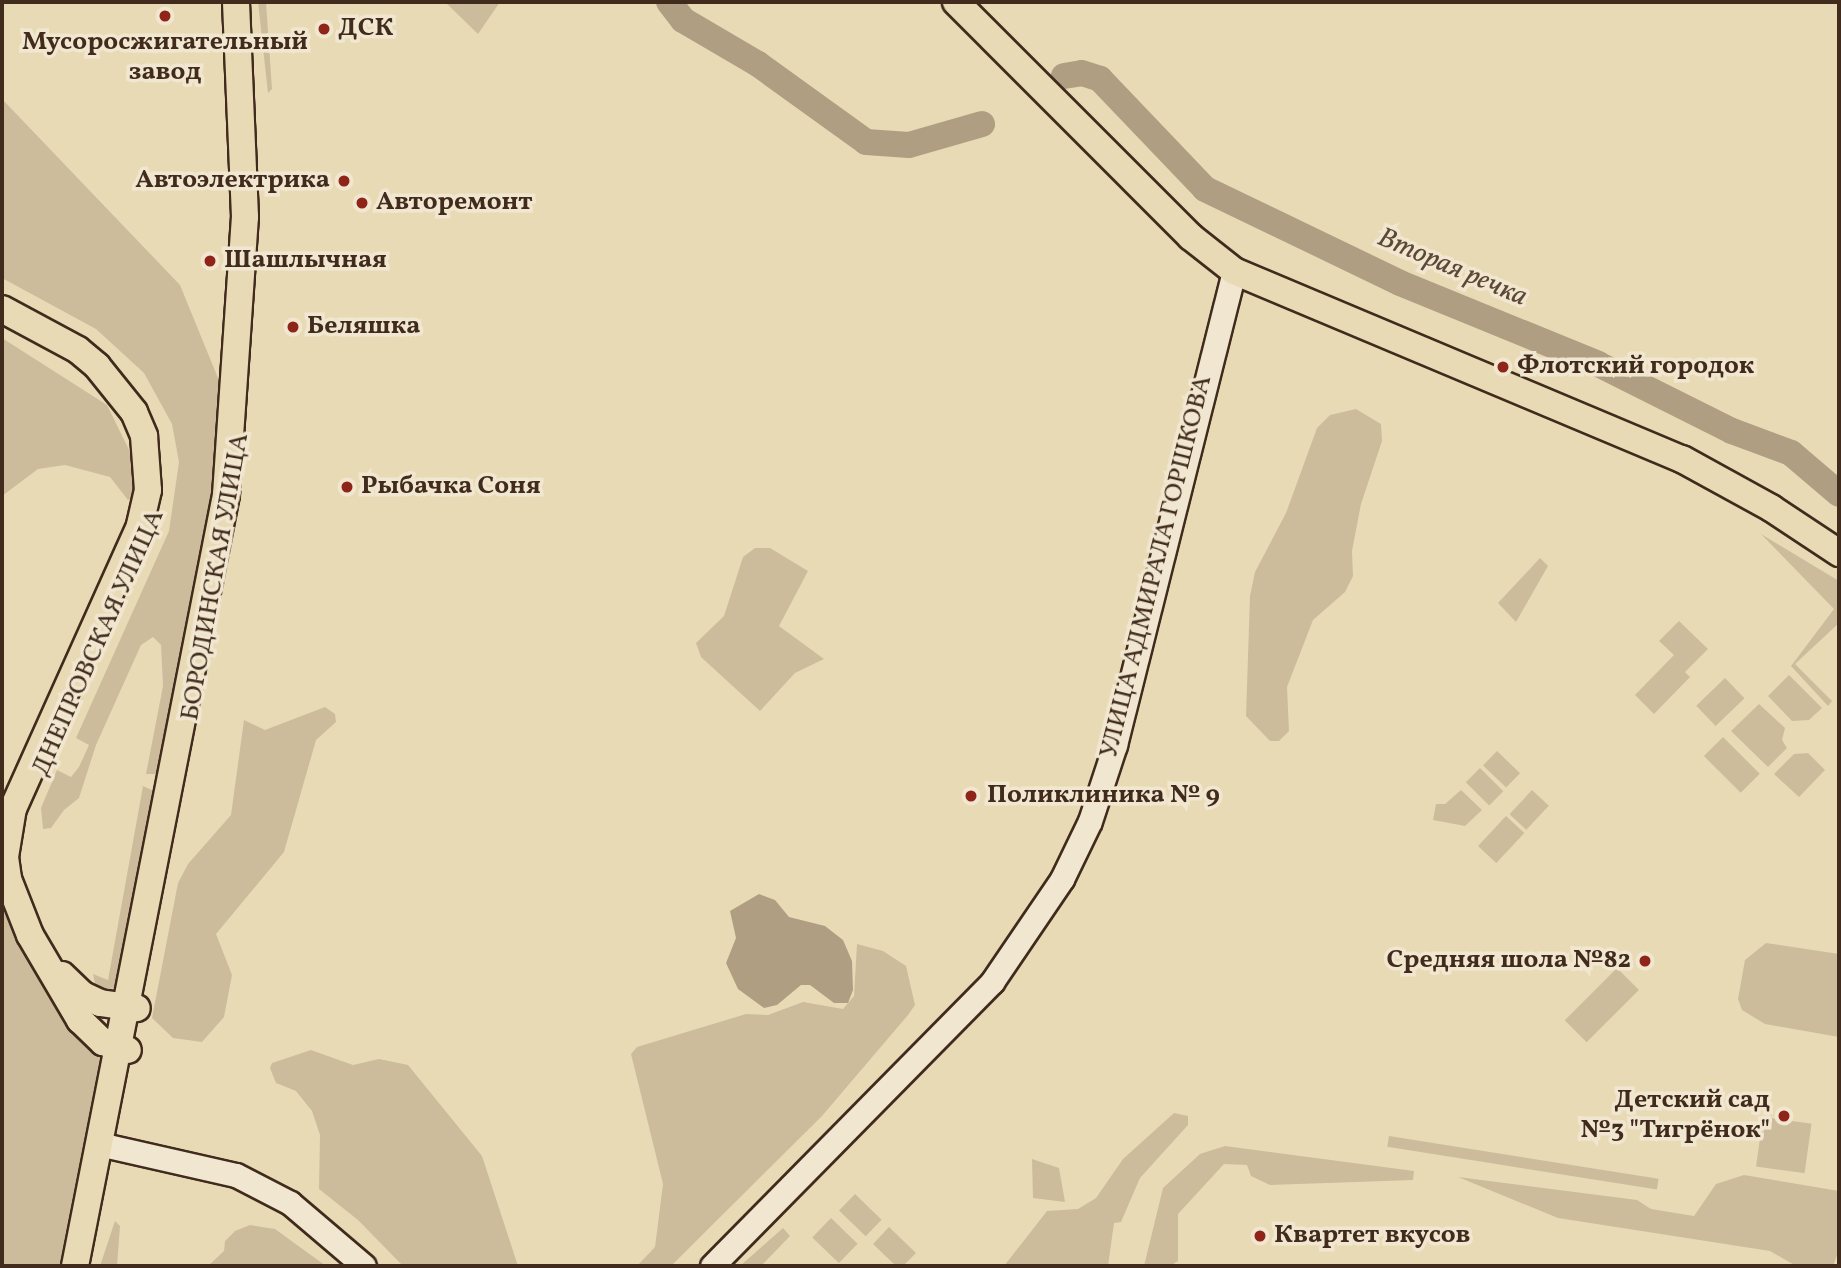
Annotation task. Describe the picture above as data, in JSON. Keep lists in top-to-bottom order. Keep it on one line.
{"streets":{"main road":["УЛИЦА АДМИРАЛА ГОРШКОВА","БОРОДИНСКАЯ УЛИЦА","ДНЕПРОВСКАЯ УЛИЦА"]},"crossings":[["БОРОДИНСКАЯ УЛИЦА","ДНЕПРОВСКАЯ УЛИЦА"]],"water":["Вторая речка"],"places":["Мусоросжигательный завод","ДСК","Автоэлектрика","Авторемонт","Шашлычная","Беляшка","Флотский городок","Рыбачка Соня","Поликлиника № 9","Средняя шола №82","Детский сад №3 \"Тигрёнок\"","Квартет вкусов"]}
